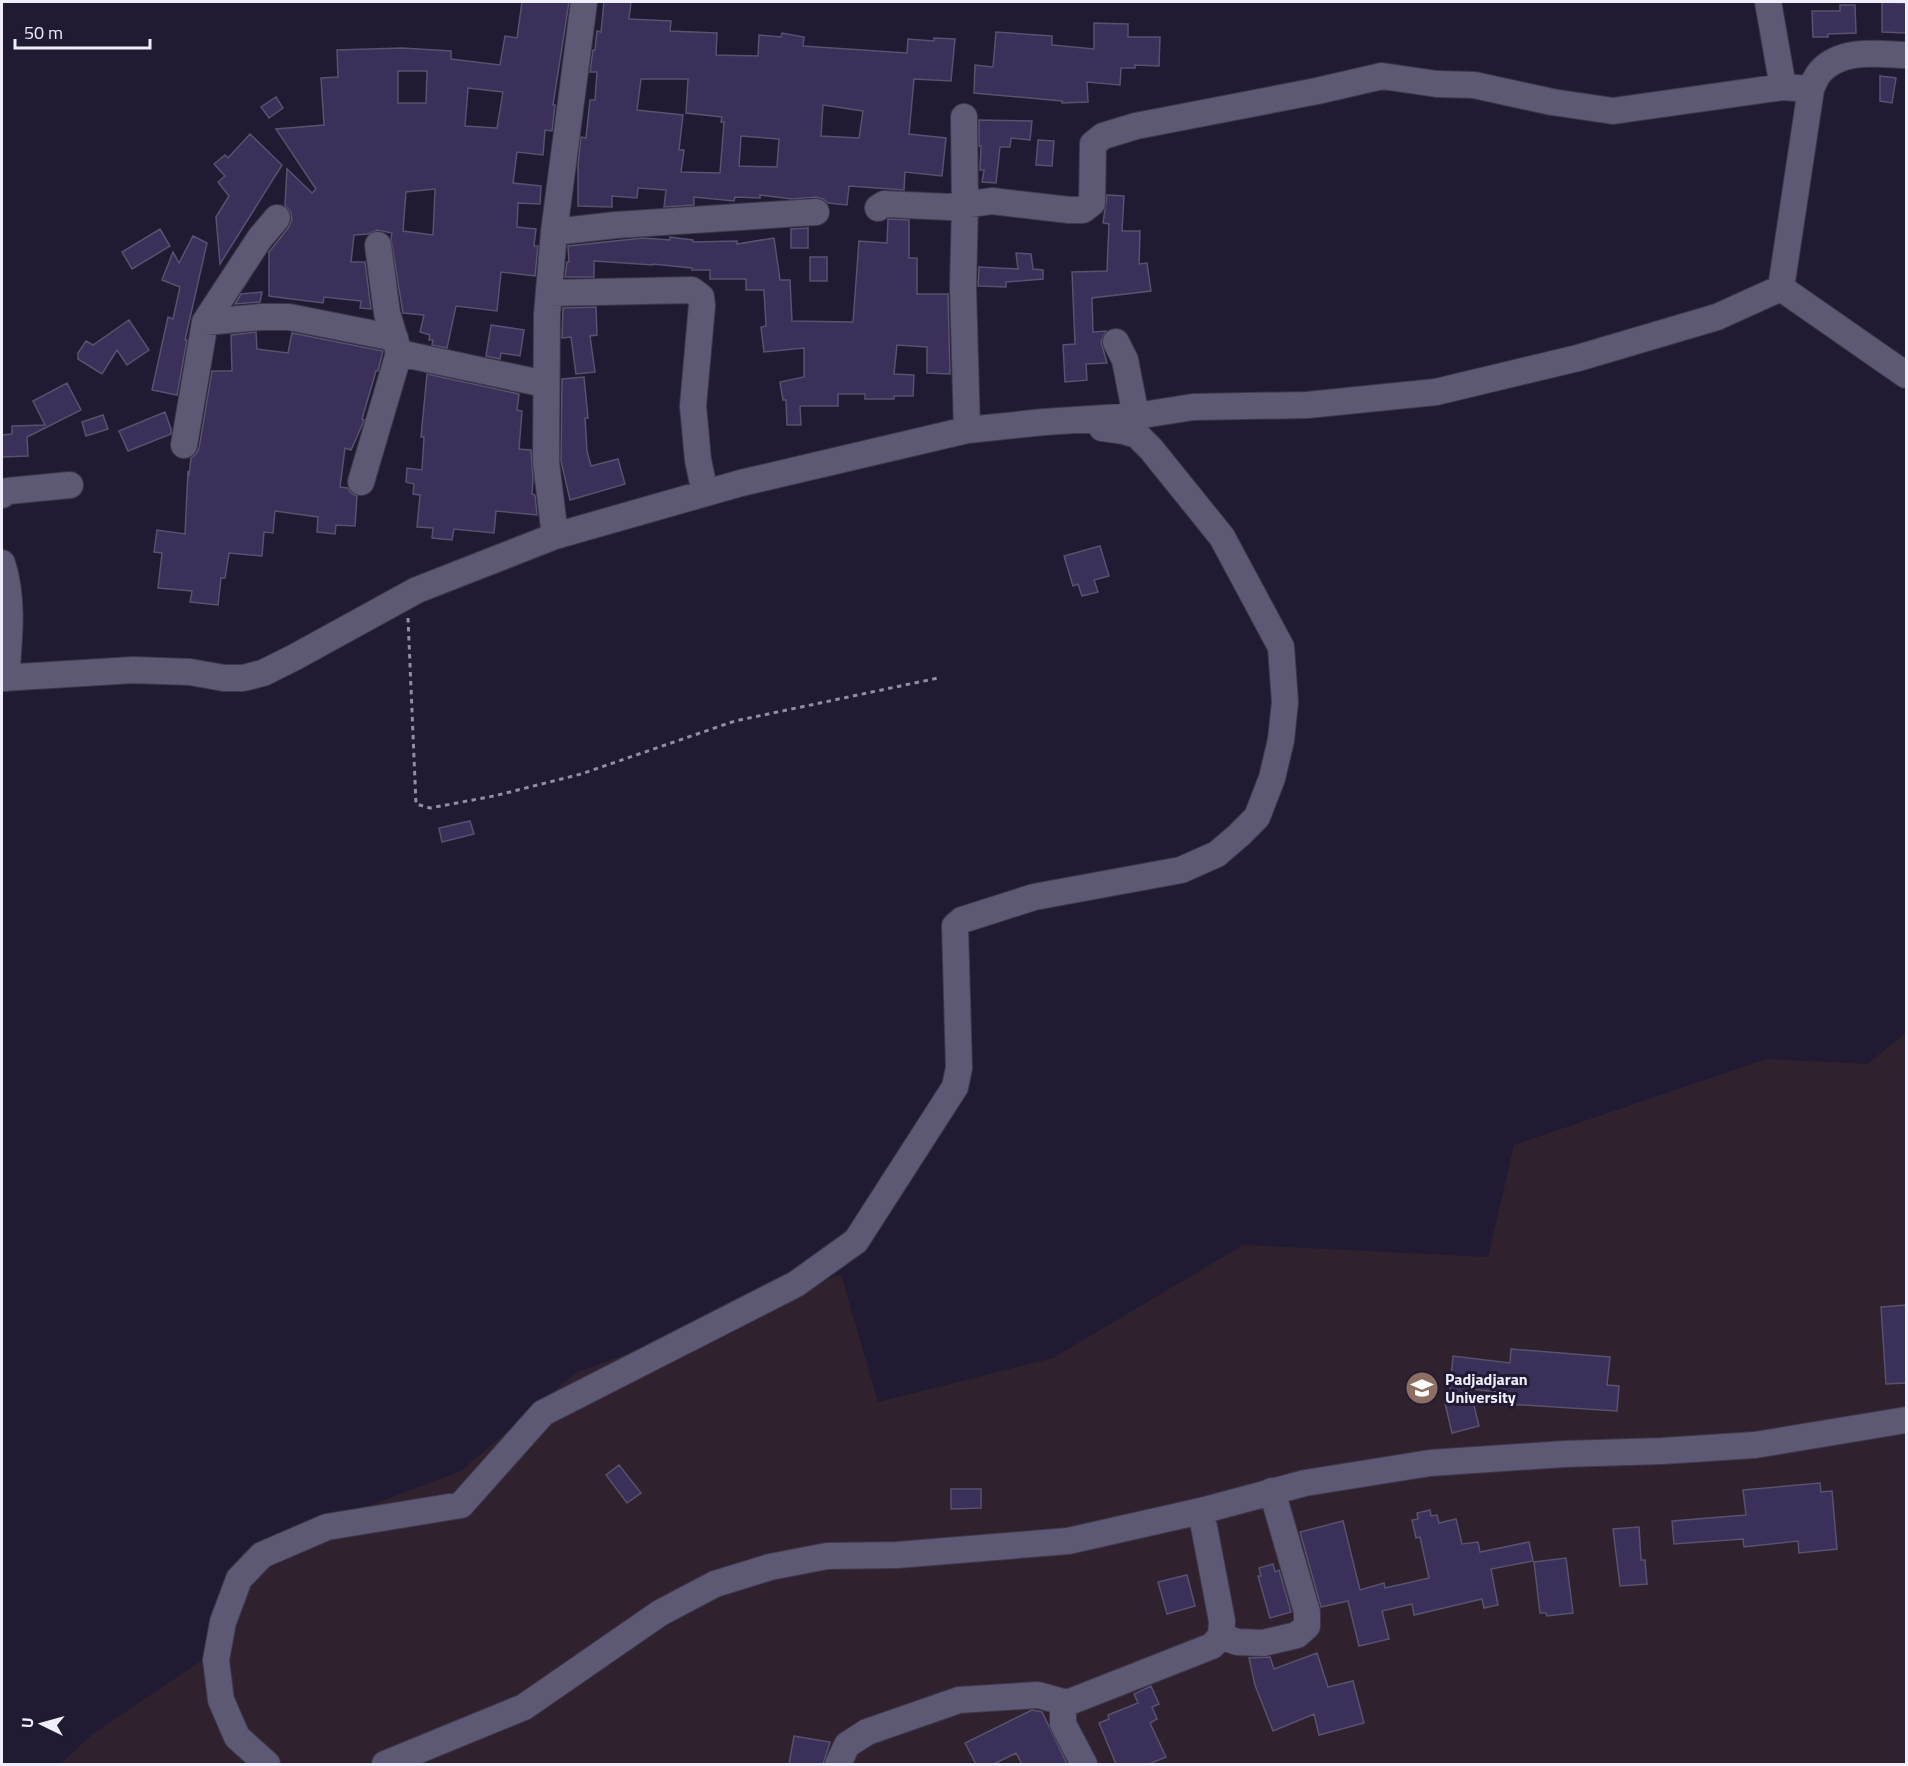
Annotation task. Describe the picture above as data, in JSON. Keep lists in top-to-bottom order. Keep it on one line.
{"places":{"school or university":["Padjadjaran University"]},"scale_bar":"50 m","north":"left"}
